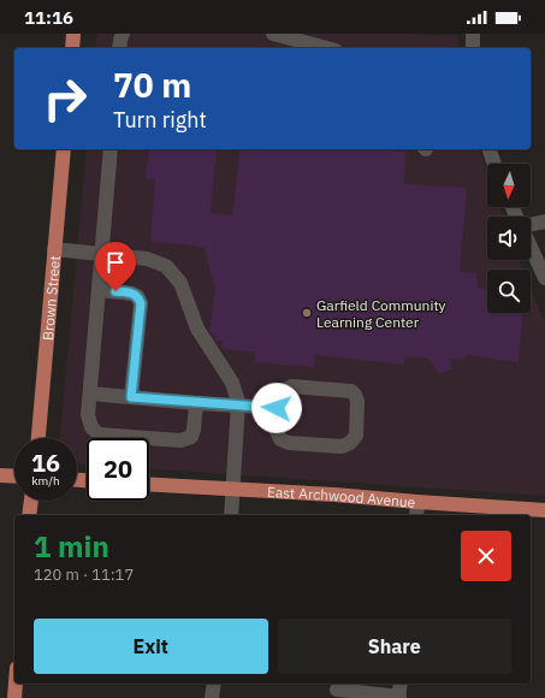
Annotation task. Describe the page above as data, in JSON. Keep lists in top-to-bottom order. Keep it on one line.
{"streets":{"main road":["Brown Street","East Archwood Avenue"]},"places":["Garfield Community Learning Center"],"north":"bottom","page":{"status":"11:16","turn":["70 m","Turn right"],"speed":"16 km/h","limit":"20","heading":["1 min","120 m · 11:17"],"buttons":["Exit","Share"]}}
